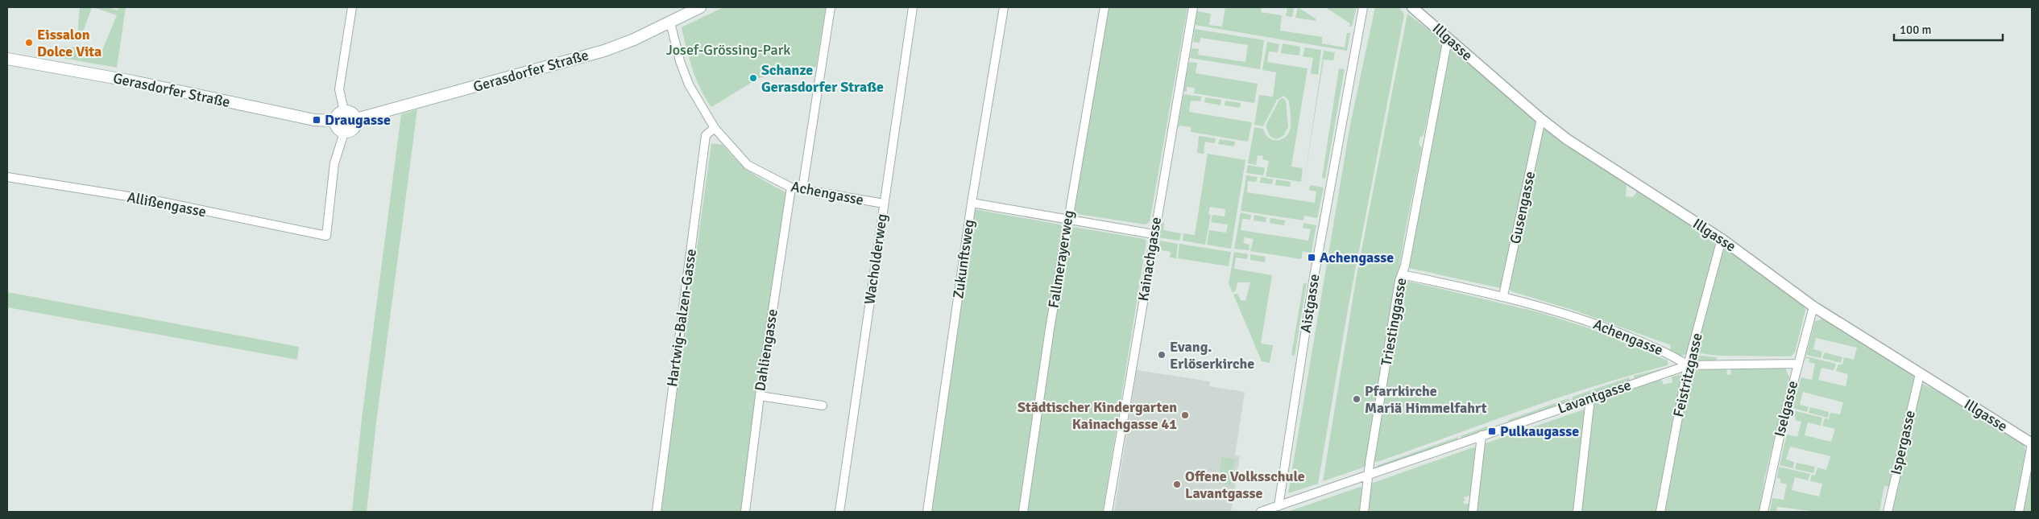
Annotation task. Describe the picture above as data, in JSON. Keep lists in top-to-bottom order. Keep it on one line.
{"streets":{"main road":["Gerasdorfer Straße"],"street":["Illgasse","Achengasse","Allißengasse","Gusengasse","Wacholderweg","Zukunftsweg","Fallmerayerweg","Kainachgasse","Aistgasse","Hartwig-Balzen-Gasse","Triestinggasse","Dahliengasse","Feistritzgasse","Lavantgasse","Iselgasse","Ispergasse"]},"crossings":[["Illgasse","Gusengasse"],["Illgasse","Triestinggasse"],["Illgasse","Feistritzgasse"],["Illgasse","Iselgasse"],["Illgasse","Ispergasse"],["Gerasdorfer Straße","Achengasse"],["Gerasdorfer Straße","Allißengasse"],["Achengasse","Gusengasse"],["Achengasse","Wacholderweg"],["Achengasse","Hartwig-Balzen-Gasse"],["Achengasse","Triestinggasse"],["Achengasse","Dahliengasse"],["Achengasse","Feistritzgasse"],["Achengasse","Lavantgasse"],["Aistgasse","Lavantgasse"],["Triestinggasse","Lavantgasse"],["Feistritzgasse","Lavantgasse"],["Lavantgasse","Iselgasse"]],"parks":["Josef-Grössing-Park"],"places":{"other":["Eissalon Dolce Vita","Schanze Gerasdorfer Straße","Evang. Erlöserkirche","Pfarrkirche Mariä Himmelfahrt","Städtischer Kindergarten Kainachgasse 41","Offene Volksschule Lavantgasse"],"transit":["Draugasse","Achengasse","Pulkaugasse"]},"scale_bar":"100 m"}
